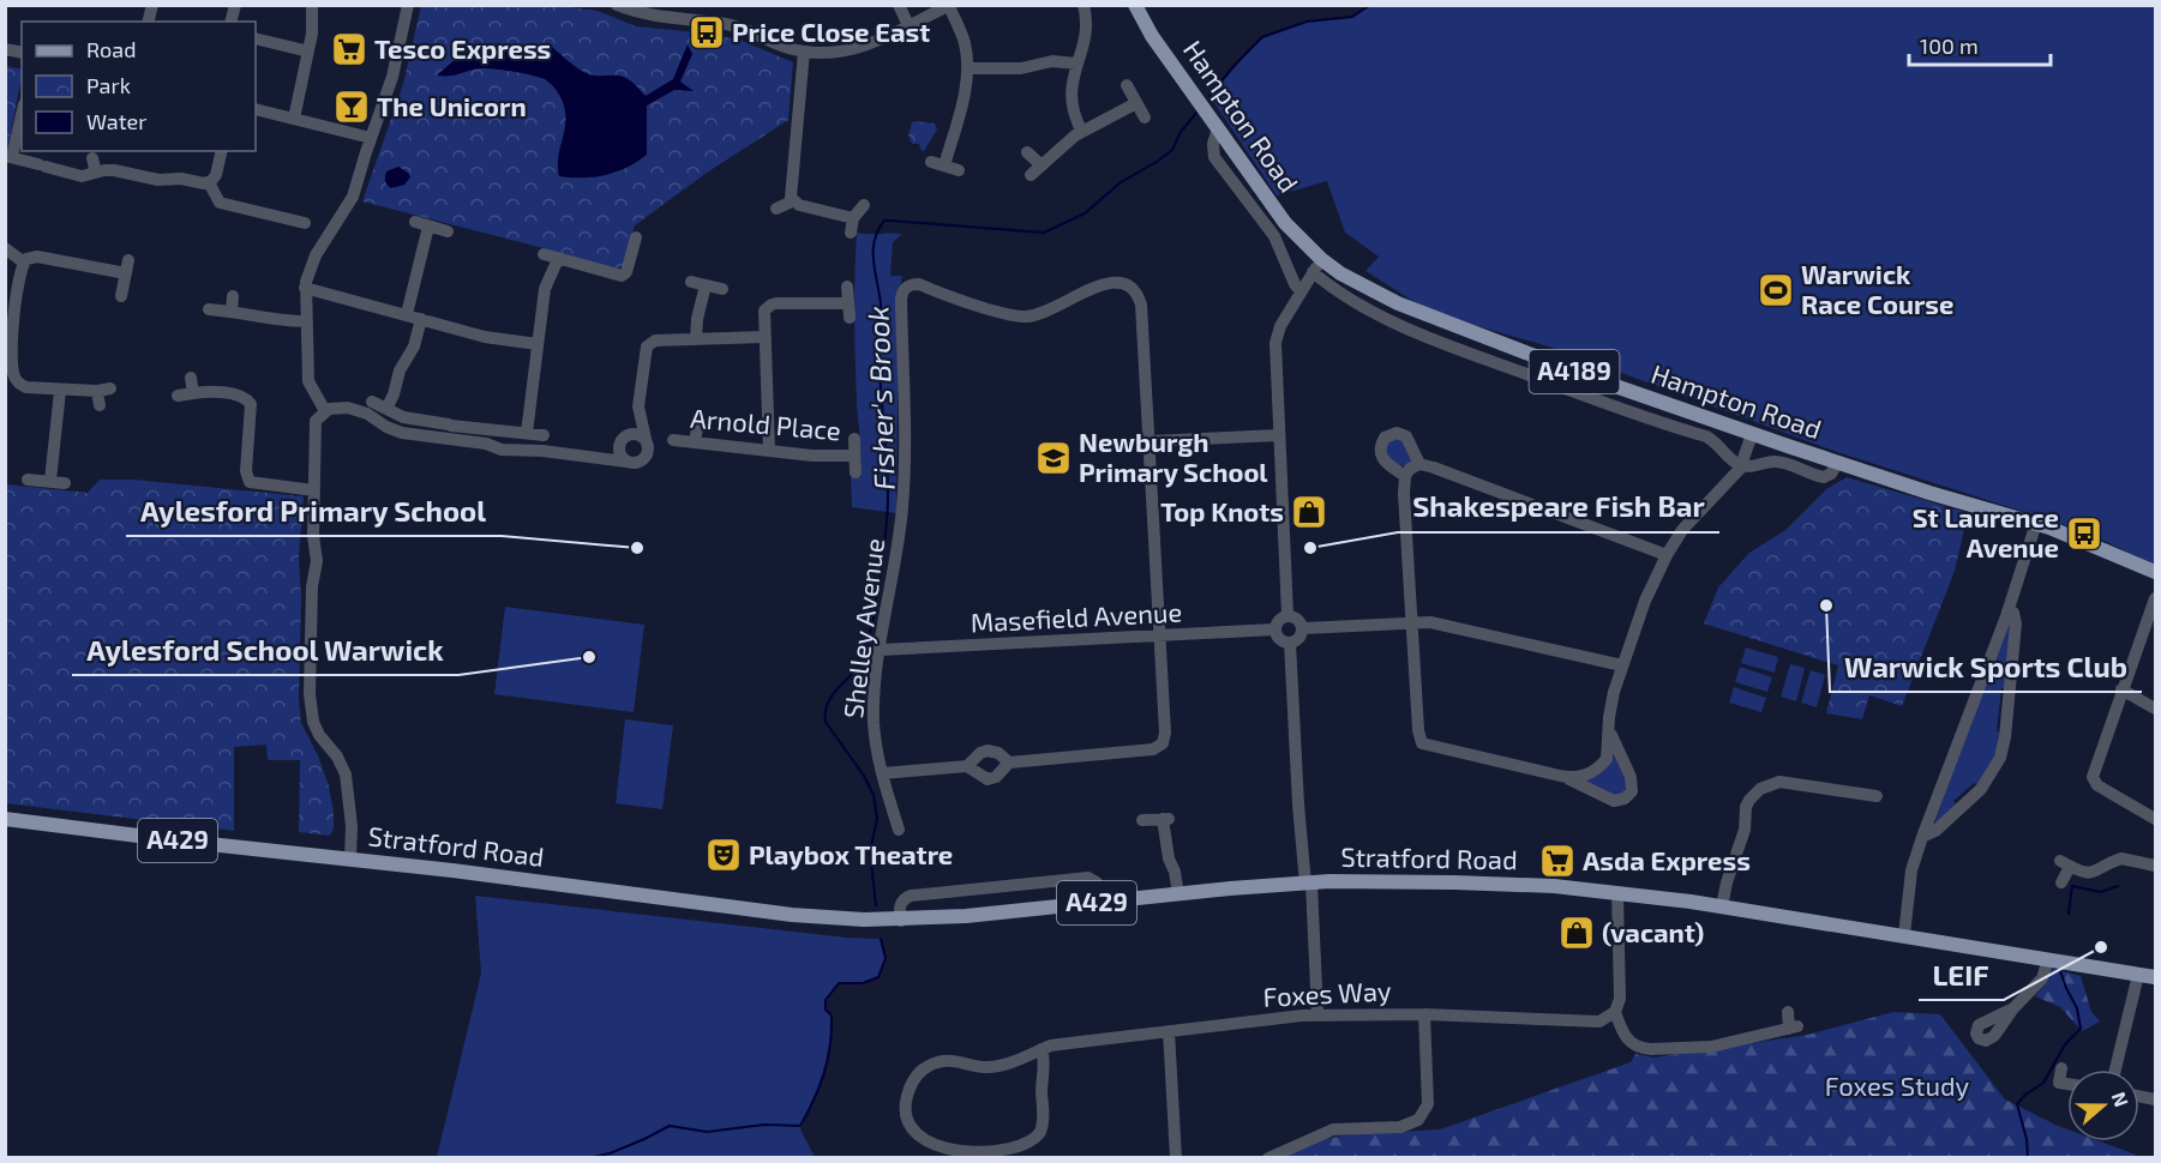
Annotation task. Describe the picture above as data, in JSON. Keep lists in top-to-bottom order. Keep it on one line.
{"streets":{"main road":["Hampton Road","A4189","A429","Stratford Road"],"street":["Arnold Place","Masefield Avenue","Shelley Avenue","Foxes Way"]},"crossings":[["Hampton Road","A4189"],["Masefield Avenue","Shelley Avenue"],["A429","Stratford Road"]],"water":["Fisher's Brook"],"parks":["Foxes Study"],"places":{"bus stop":["Price Close East","St Laurence Avenue"],"supermarket":["Tesco Express","Asda Express"],"bar":["The Unicorn"],"sports":["Warwick Race Course"],"school or university":["Newburgh Primary School"],"shop":["Top Knots","(vacant)"],"other":["Aylesford Primary School","Shakespeare Fish Bar","Warwick Sports Club","Aylesford School Warwick","LEIF"],"theatre":["Playbox Theatre"]},"legend":["Road","Park","Water"],"scale_bar":"100 m","north":"right"}
